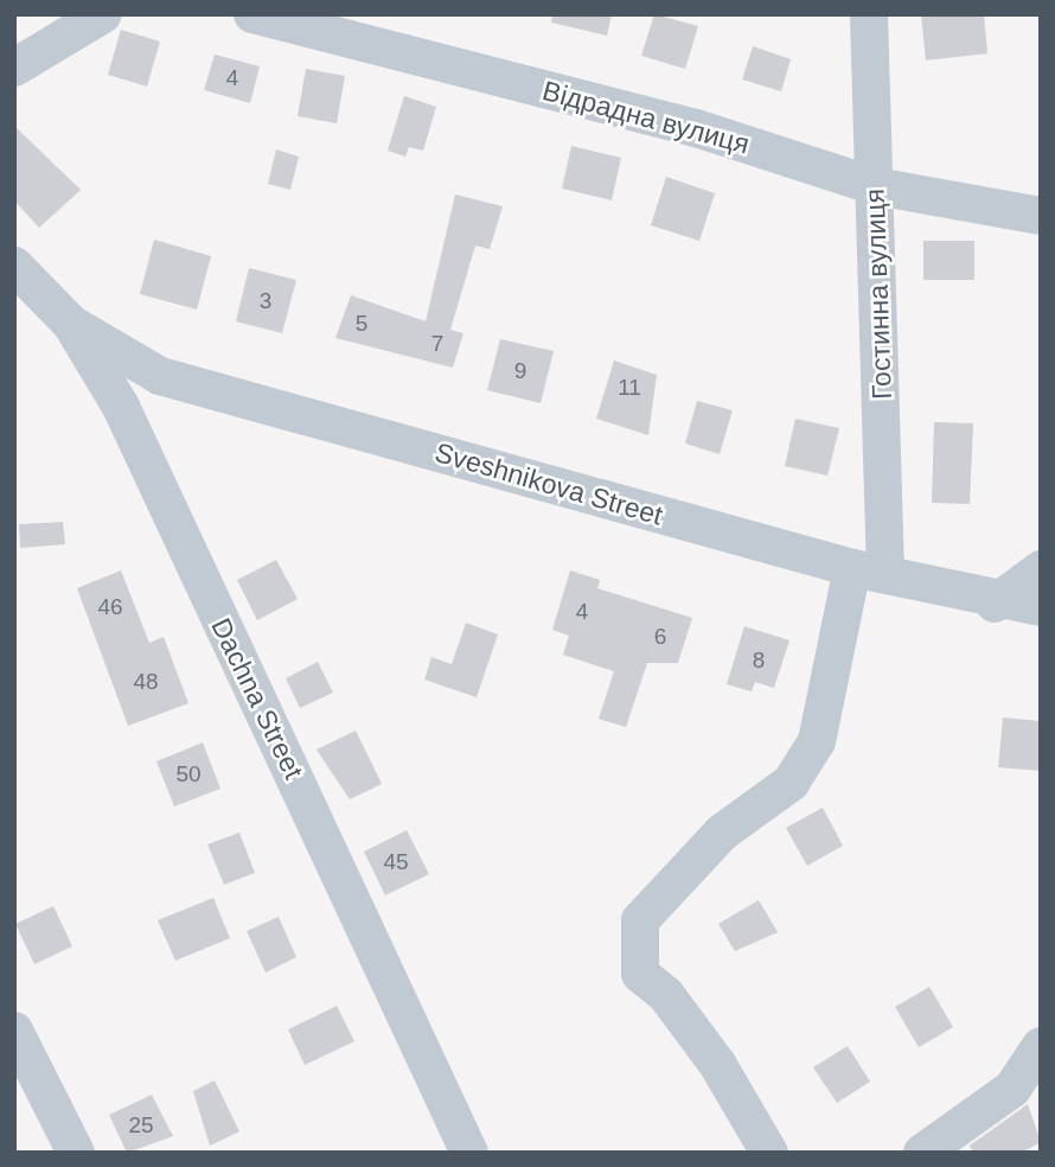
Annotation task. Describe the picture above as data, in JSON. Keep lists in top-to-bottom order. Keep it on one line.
{"streets":{"street":["Відрадна вулиця","Гостинна вулиця","Sveshnikova Street","Dachna Street"]},"crossings":[["Відрадна вулиця","Гостинна вулиця"],["Гостинна вулиця","Sveshnikova Street"],["Sveshnikova Street","Dachna Street"]],"house_numbers":["4","3","5","7","9","11","46","4","6","8","48","50","45","25"]}
